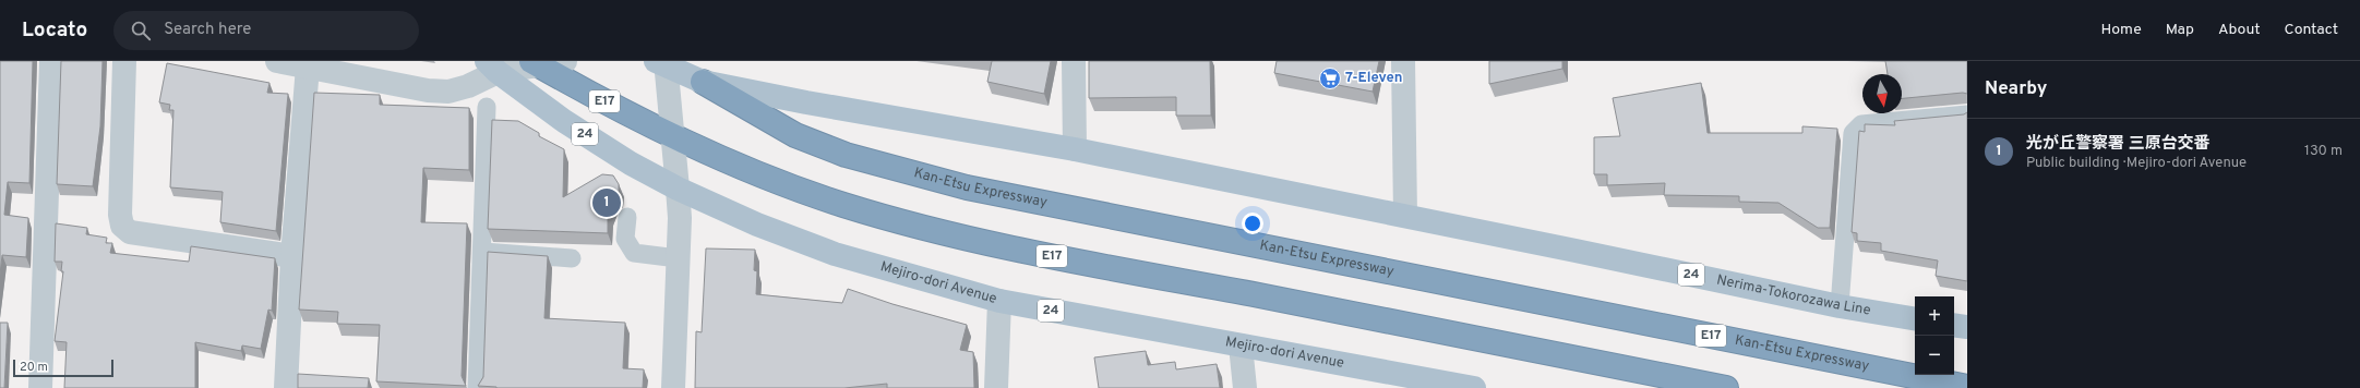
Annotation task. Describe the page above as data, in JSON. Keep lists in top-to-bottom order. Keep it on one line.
{"streets":{"highway":["E17","Kan-Etsu Expressway"],"main road":["24","Mejiro-dori Avenue","Nerima-Tokorozawa Line"]},"crossings":[["24","Kan-Etsu Expressway"],["24","Nerima-Tokorozawa Line"]],"places":{"supermarket":["7-Eleven"]},"scale_bar":"20 m","north":"bottom","page":{"header":"Locato","search":"Search here","nav":["Home","Map","About","Contact"],"heading":"Nearby","list":[{"mark":"1","name":"光が丘警察署 三原台交番","note":"Public building · Mejiro-dori Avenue","value":"130 m"}],"pins":"1","map_buttons":["+","−"],"scale":"20 m"}}
